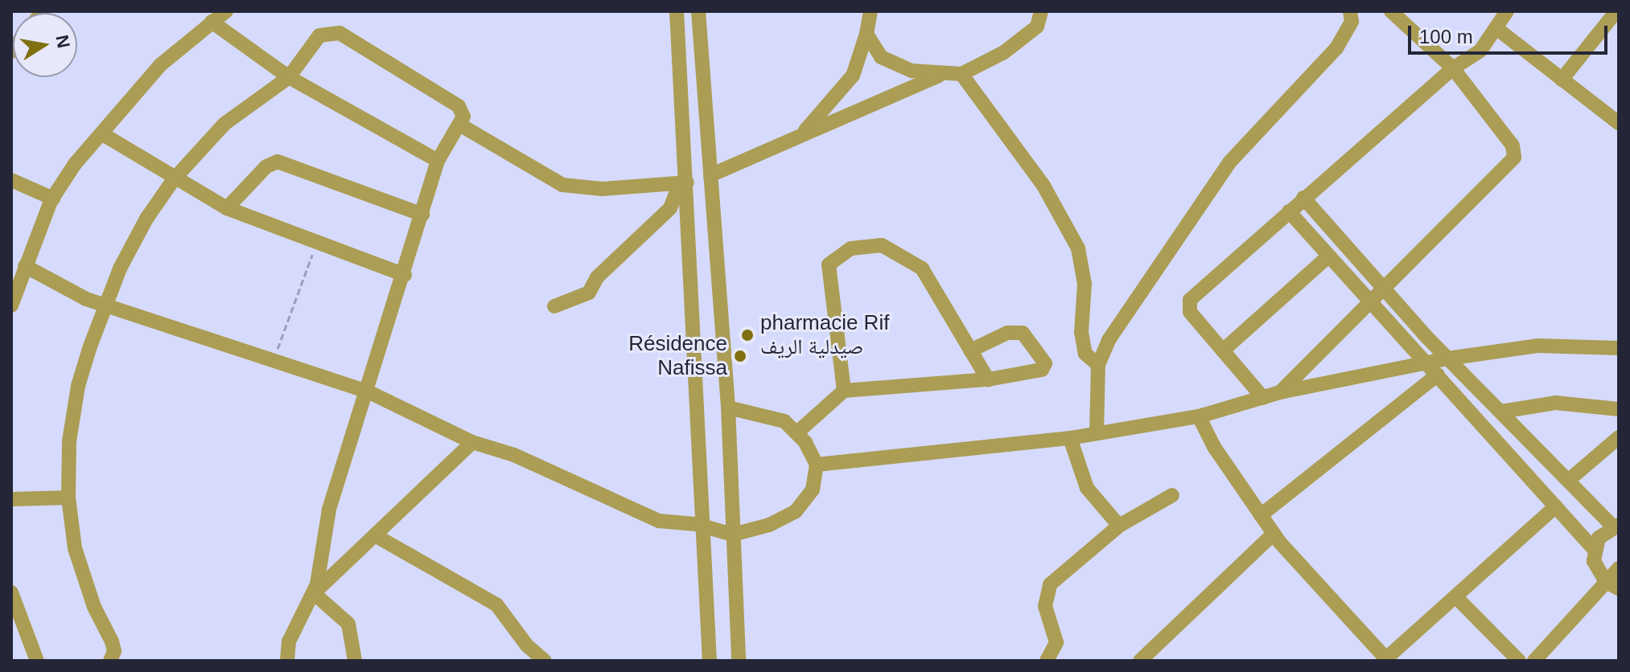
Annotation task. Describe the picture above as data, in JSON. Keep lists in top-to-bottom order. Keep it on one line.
{"places":["pharmacie Rif صيدلية الريف","Résidence Nafissa"],"scale_bar":"100 m","north":"right"}
